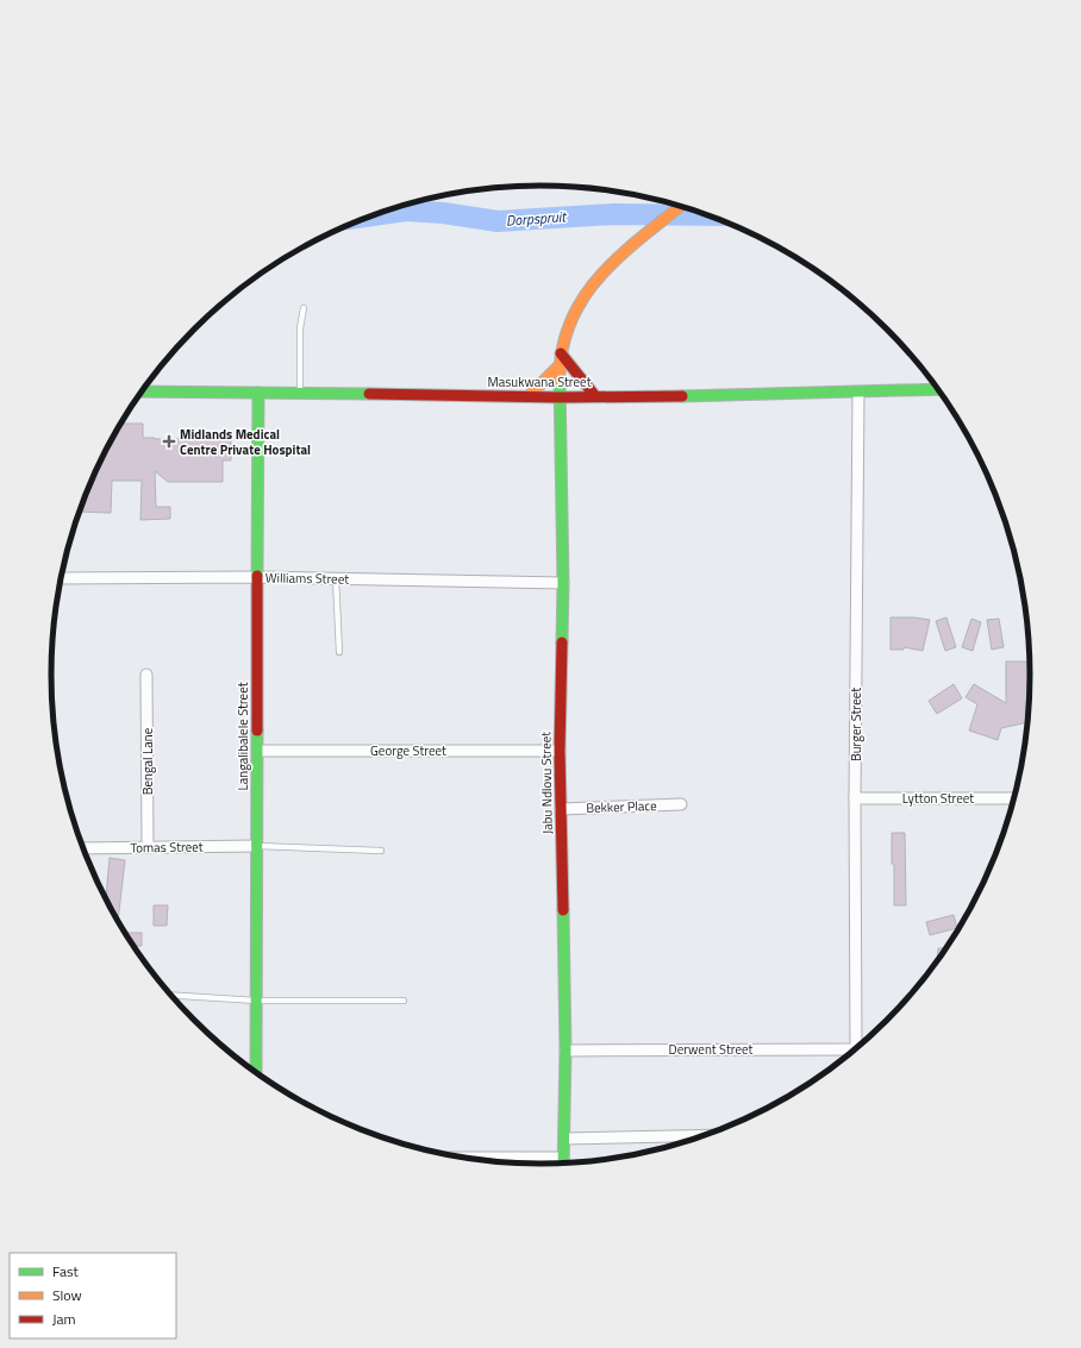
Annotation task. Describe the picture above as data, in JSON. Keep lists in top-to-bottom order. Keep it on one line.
{"streets":{"street":["Masukwana Street","Williams Street","Burger Street","Langalibalele Street","George Street","Bengal Lane","Jabu Ndlovu Street","Lytton Street","Bekker Place","Tomas Street","Derwent Street"]},"crossings":[["Masukwana Street","Burger Street"],["Masukwana Street","Langalibalele Street"],["Masukwana Street","Jabu Ndlovu Street"],["Williams Street","Langalibalele Street"],["Williams Street","Jabu Ndlovu Street"],["Burger Street","Lytton Street"],["Langalibalele Street","George Street"],["Langalibalele Street","Tomas Street"],["George Street","Jabu Ndlovu Street"],["Bengal Lane","Tomas Street"],["Jabu Ndlovu Street","Bekker Place"],["Jabu Ndlovu Street","Derwent Street"]],"water":["Dorpspruit"],"places":{"health":["Midlands Medical Centre Private Hospital"]},"legend":["Fast","Slow","Jam"]}
